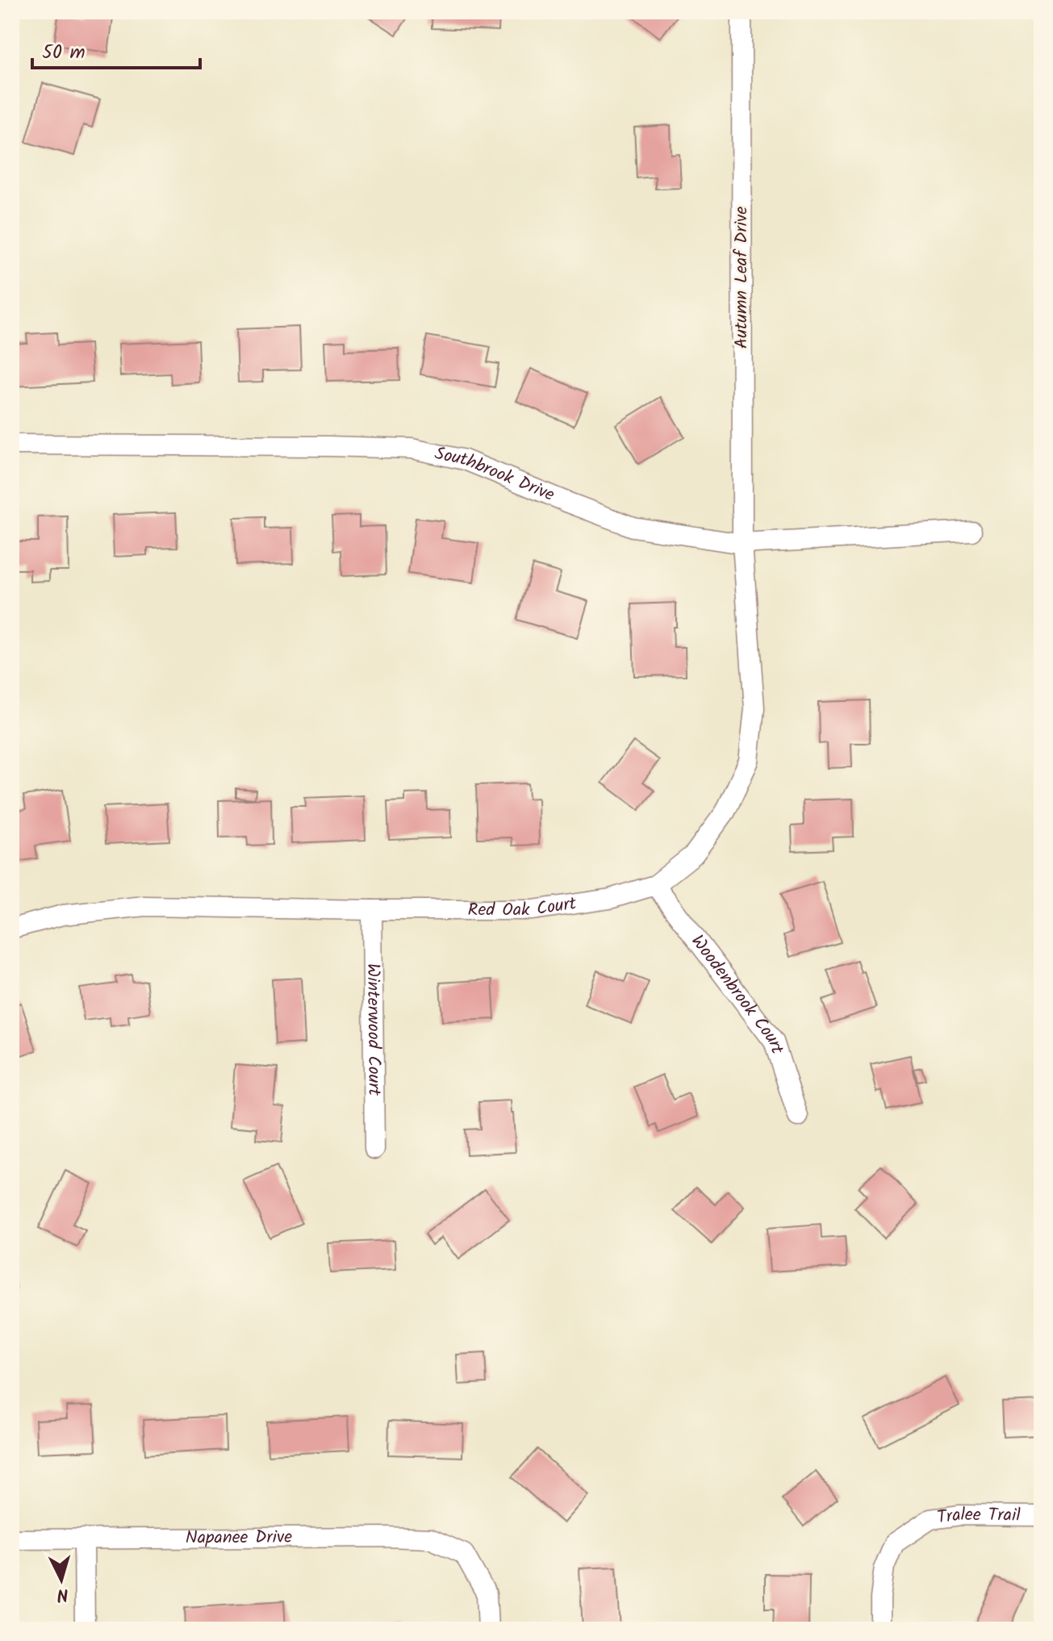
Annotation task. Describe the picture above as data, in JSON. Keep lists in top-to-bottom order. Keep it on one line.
{"streets":{"street":["Autumn Leaf Drive","Southbrook Drive","Red Oak Court","Woodenbrook Court","Winterwood Court","Tralee Trail","Napanee Drive"]},"crossings":[["Autumn Leaf Drive","Southbrook Drive"],["Autumn Leaf Drive","Red Oak Court"],["Southbrook Drive","Red Oak Court"],["Red Oak Court","Woodenbrook Court"],["Red Oak Court","Winterwood Court"]],"scale_bar":"50 m","north":"bottom"}
